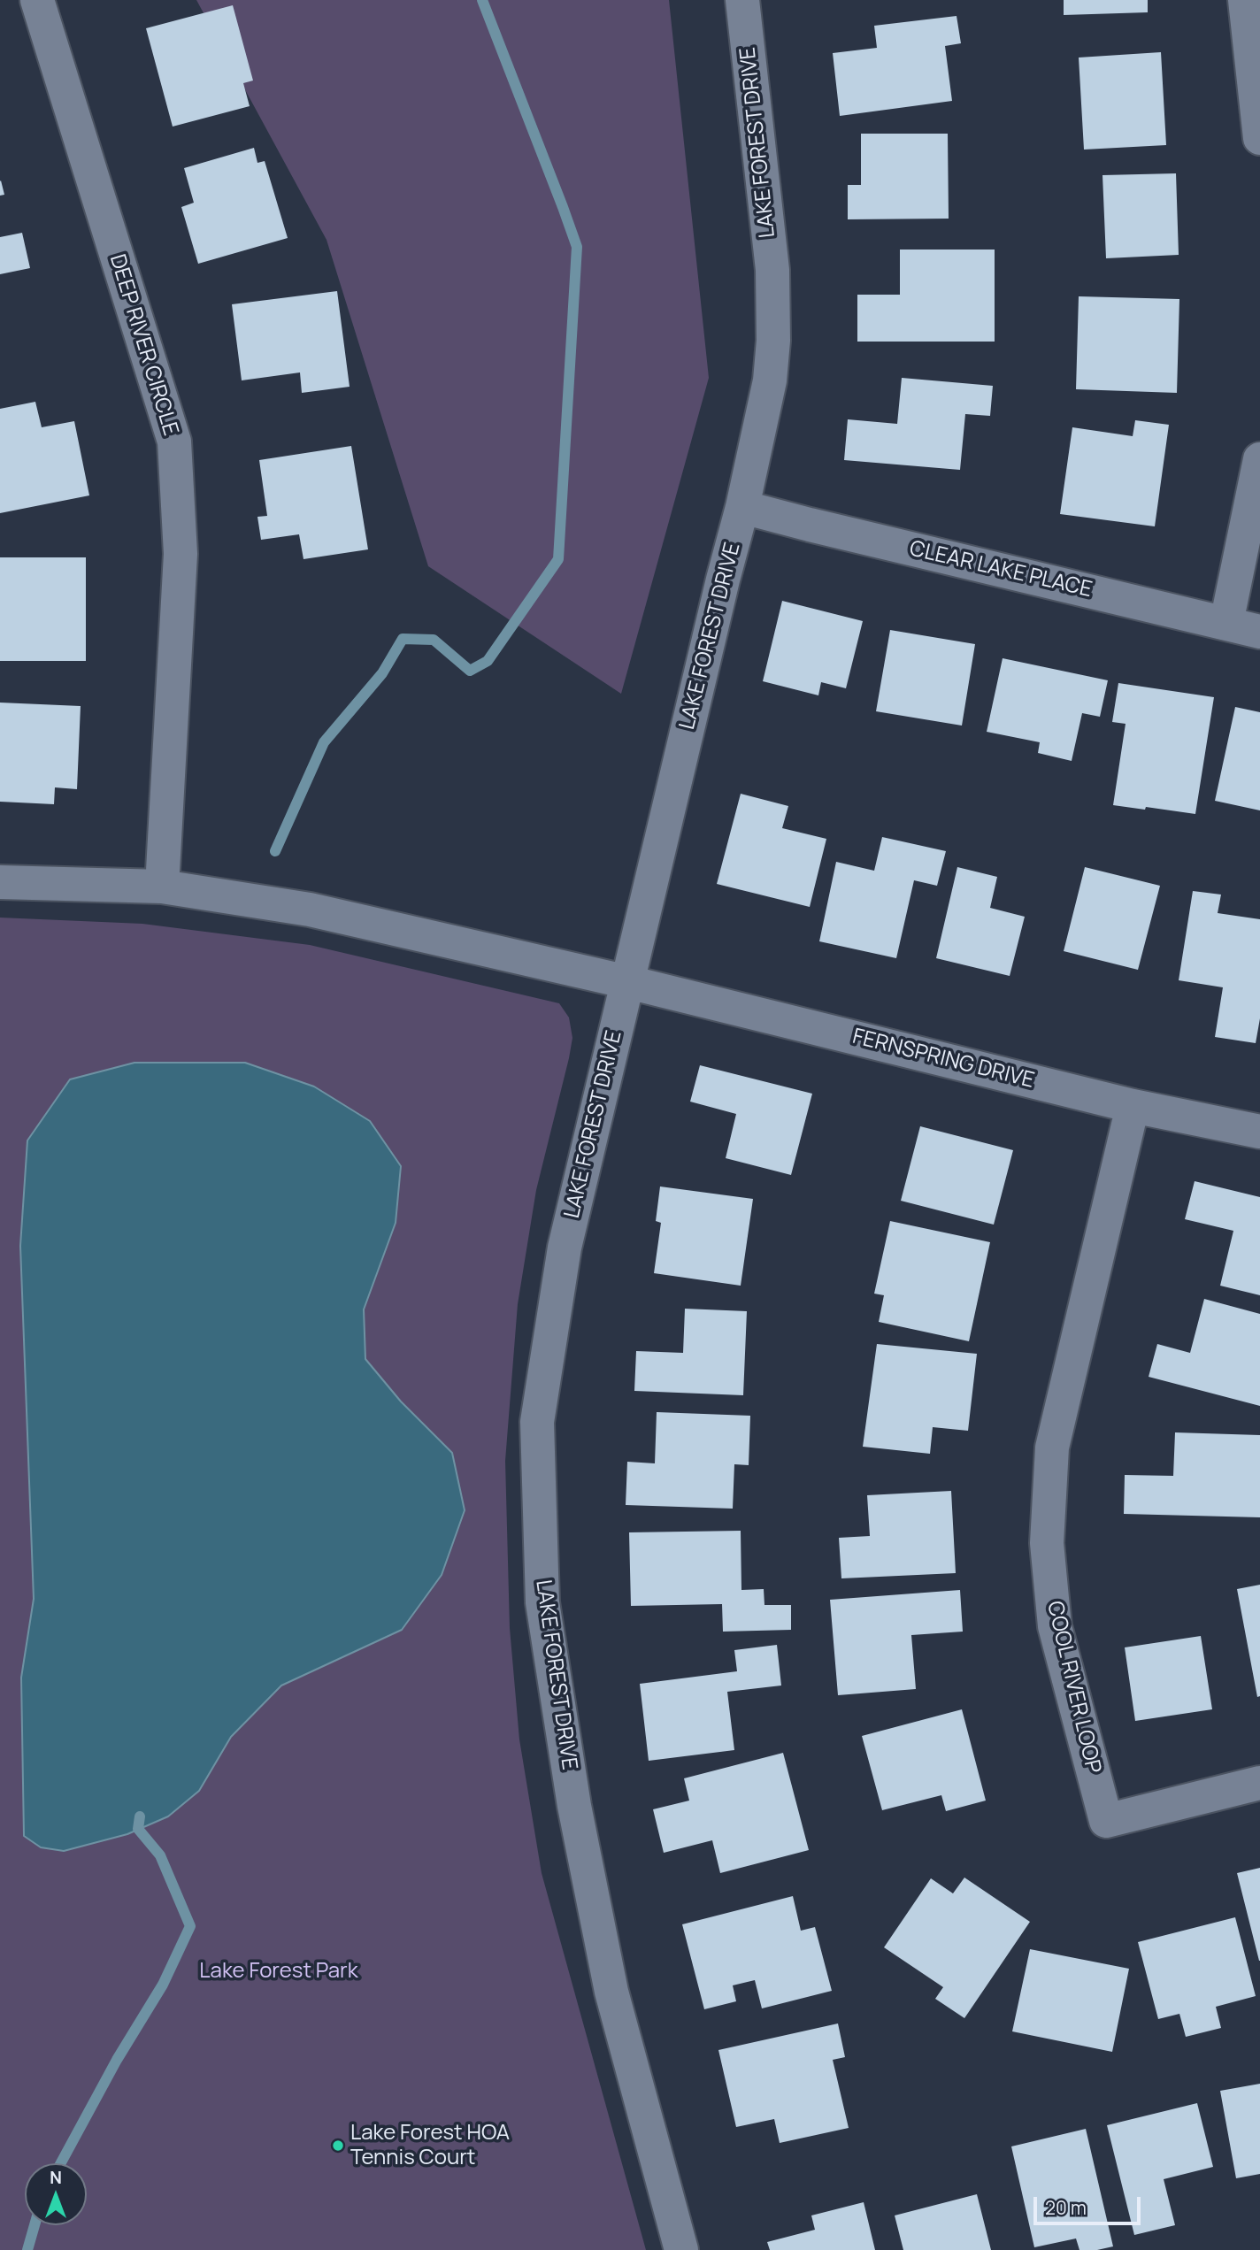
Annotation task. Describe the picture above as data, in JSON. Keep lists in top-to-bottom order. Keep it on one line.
{"streets":{"street":["LAKE FOREST DRIVE","DEEP RIVER CIRCLE","CLEAR LAKE PLACE","FERNSPRING DRIVE","COOL RIVER LOOP"]},"crossings":[["LAKE FOREST DRIVE","CLEAR LAKE PLACE"],["LAKE FOREST DRIVE","FERNSPRING DRIVE"],["DEEP RIVER CIRCLE","FERNSPRING DRIVE"],["FERNSPRING DRIVE","COOL RIVER LOOP"]],"parks":["Lake Forest Park"],"places":["Lake Forest HOA Tennis Court"],"scale_bar":"20 m","north":"top"}
